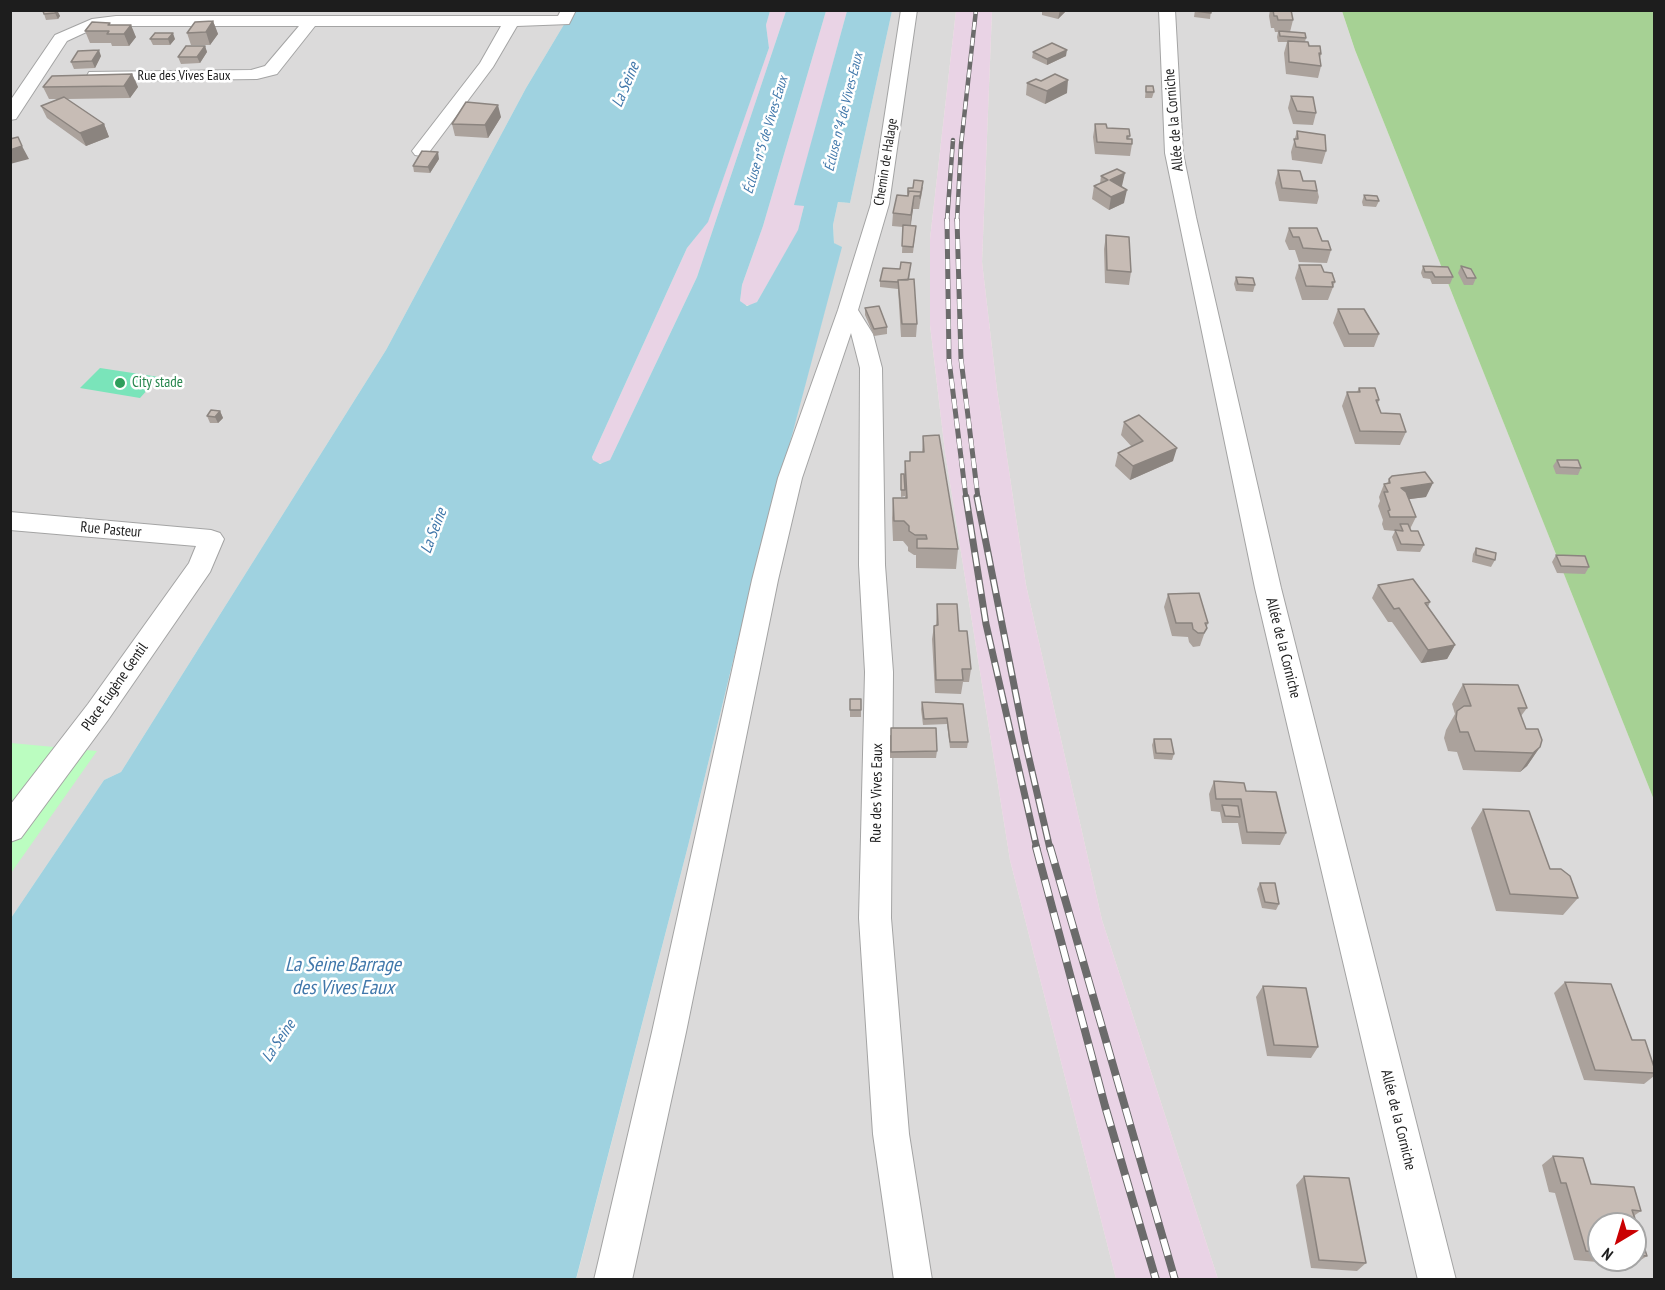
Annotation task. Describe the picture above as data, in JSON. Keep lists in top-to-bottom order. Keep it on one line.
{"streets":{"street":["Rue des Vives Eaux","Allée de la Corniche","Chemin de Halage","Rue Pasteur","Place Eugène Gentil"]},"crossings":[["Rue des Vives Eaux","Chemin de Halage"],["Rue Pasteur","Place Eugène Gentil"]],"water":["La Seine","Écluse n°4 de Vives-Eaux","Écluse n°5 de Vives-Eaux","La Seine Barrage des Vives Eaux"],"places":["City stade"],"north":"bottom left"}
